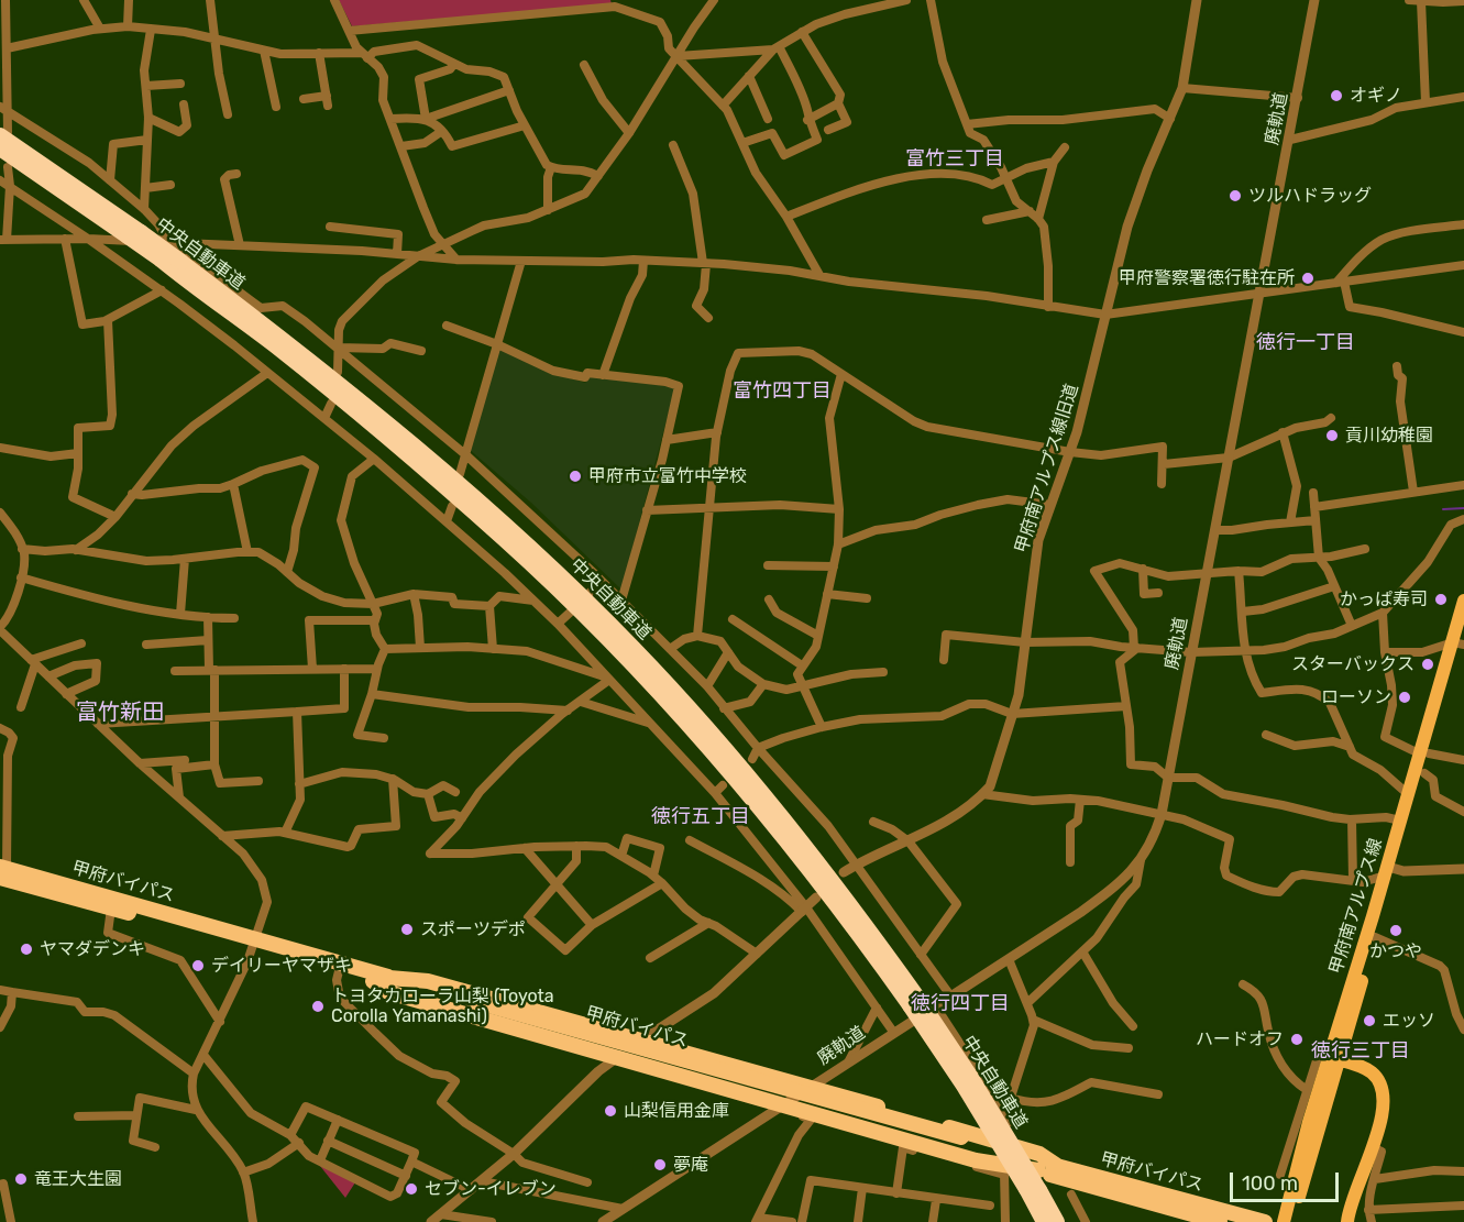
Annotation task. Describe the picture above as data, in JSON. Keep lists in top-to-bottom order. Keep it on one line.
{"streets":{"highway":["中央自動車道","甲府バイパス"],"main road":["甲府南アルプス線"],"street":["廃軌道","甲府南アルプス線旧道"]},"districts":["富竹三丁目","徳行一丁目","富竹四丁目","富竹新田","徳行五丁目","徳行四丁目","徳行三丁目"],"places":["オギノ","ツルハドラッグ","甲府警察署徳行駐在所","貢川幼稚園","甲府市立富竹中学校","かっぱ寿司","スターバックス","ローソン","スポーツデポ","かつや","ヤマダデンキ","デイリーヤマザキ","トヨタカローラ山梨 (Toyota Corolla Yamanashi)","エッソ","ハードオフ","山梨信用金庫","夢庵","竜王大生園","セブン-イレブン"],"scale_bar":"100 m"}
